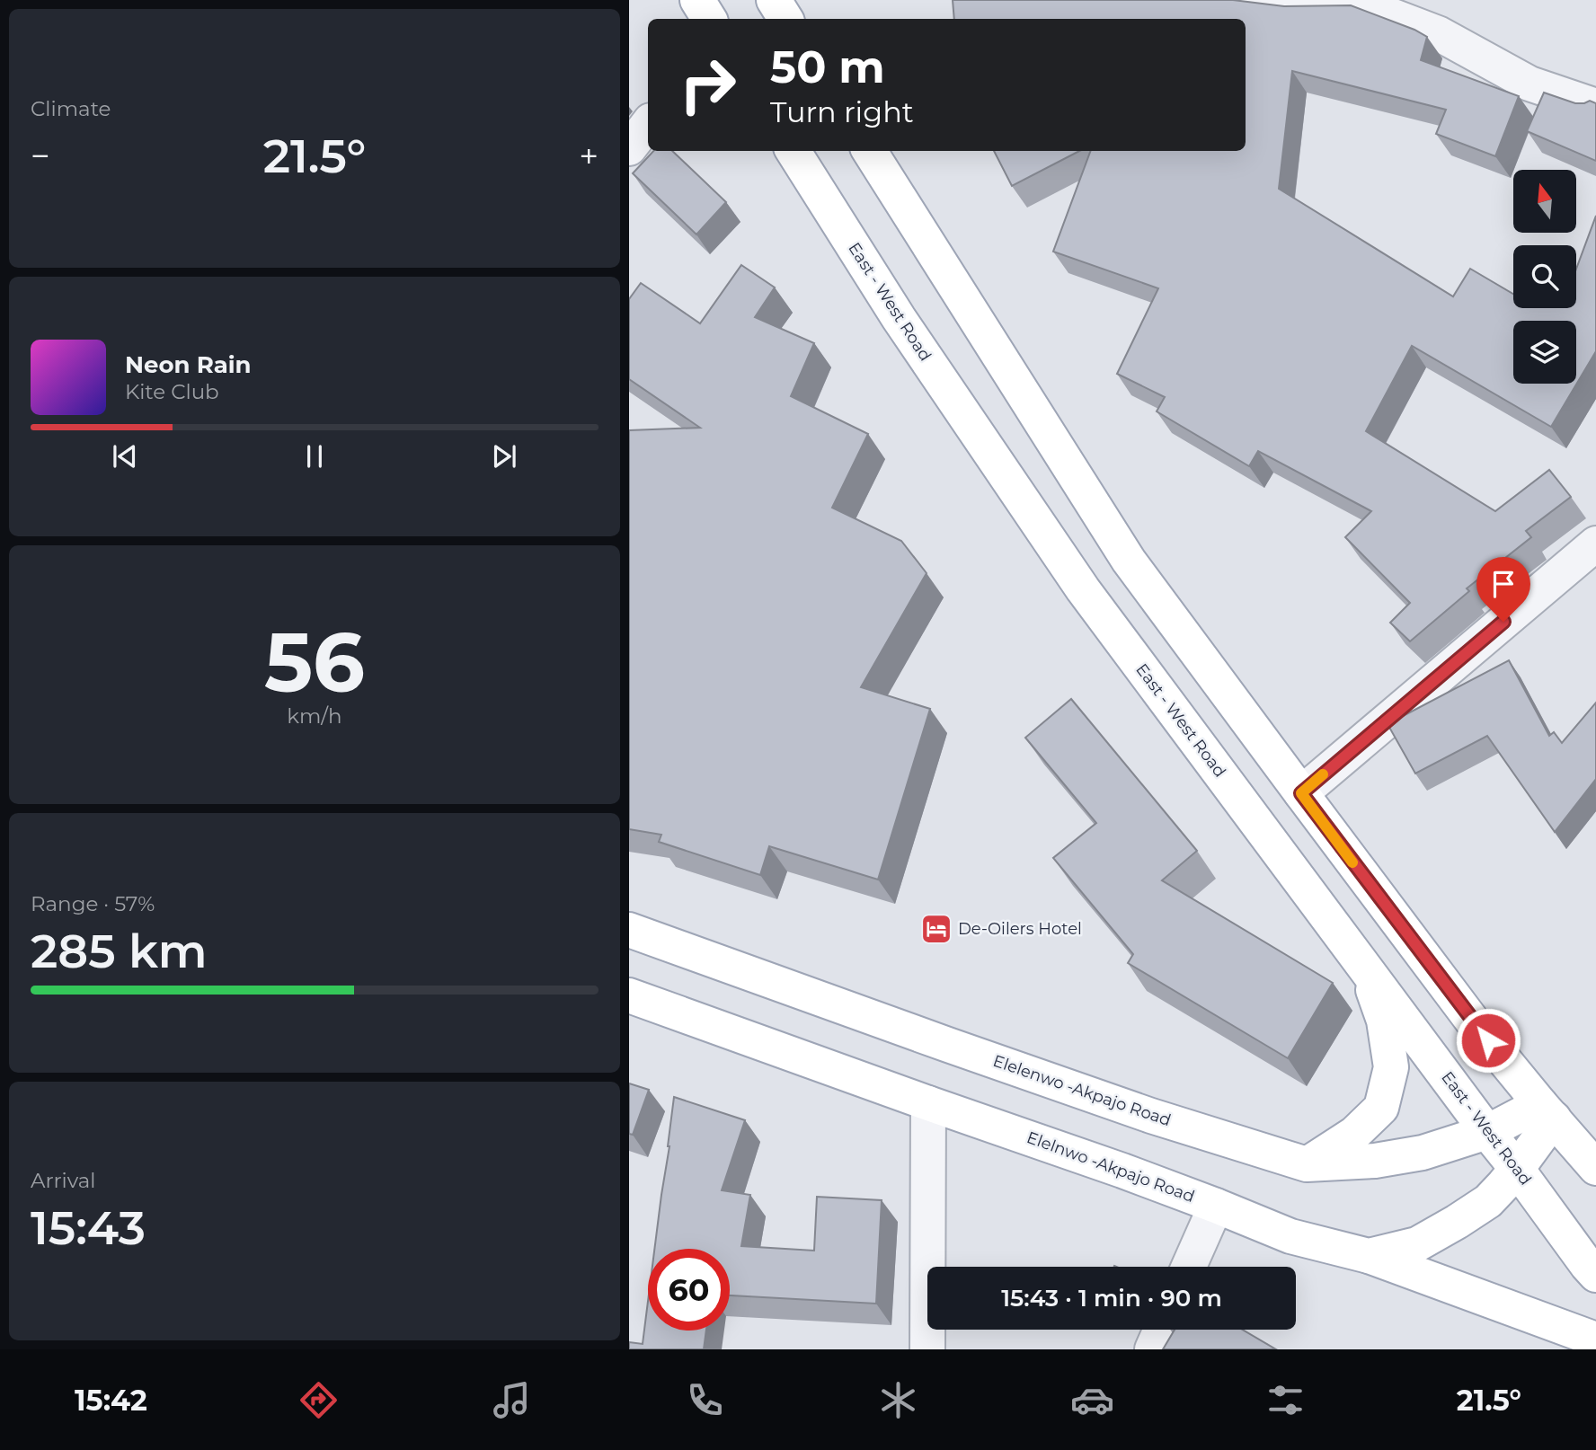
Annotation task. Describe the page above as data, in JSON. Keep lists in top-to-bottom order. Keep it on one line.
{"streets":{"main road":["East - West Road","Elelenwo -Akpajo Road","Elelnwo -Akpajo Road"]},"crossings":[["East - West Road","Elelenwo -Akpajo Road"],["East - West Road","Elelnwo -Akpajo Road"],["Elelenwo -Akpajo Road","Elelnwo -Akpajo Road"]],"places":{"hotel":["De-Oilers Hotel"]},"north":"top","page":{"tile":["Climate",["56","km/h"],["Range · 57%","285 km"],["Arrival","15:43"]],"turn":["50 m","Turn right"],"heat":["−","21.5°","+"],"song":["Neon Rain","Kite Club"],"limit":"60","trip":"15:43 · 1 min · 90 m","tabs":["15:42","21.5°"]}}
